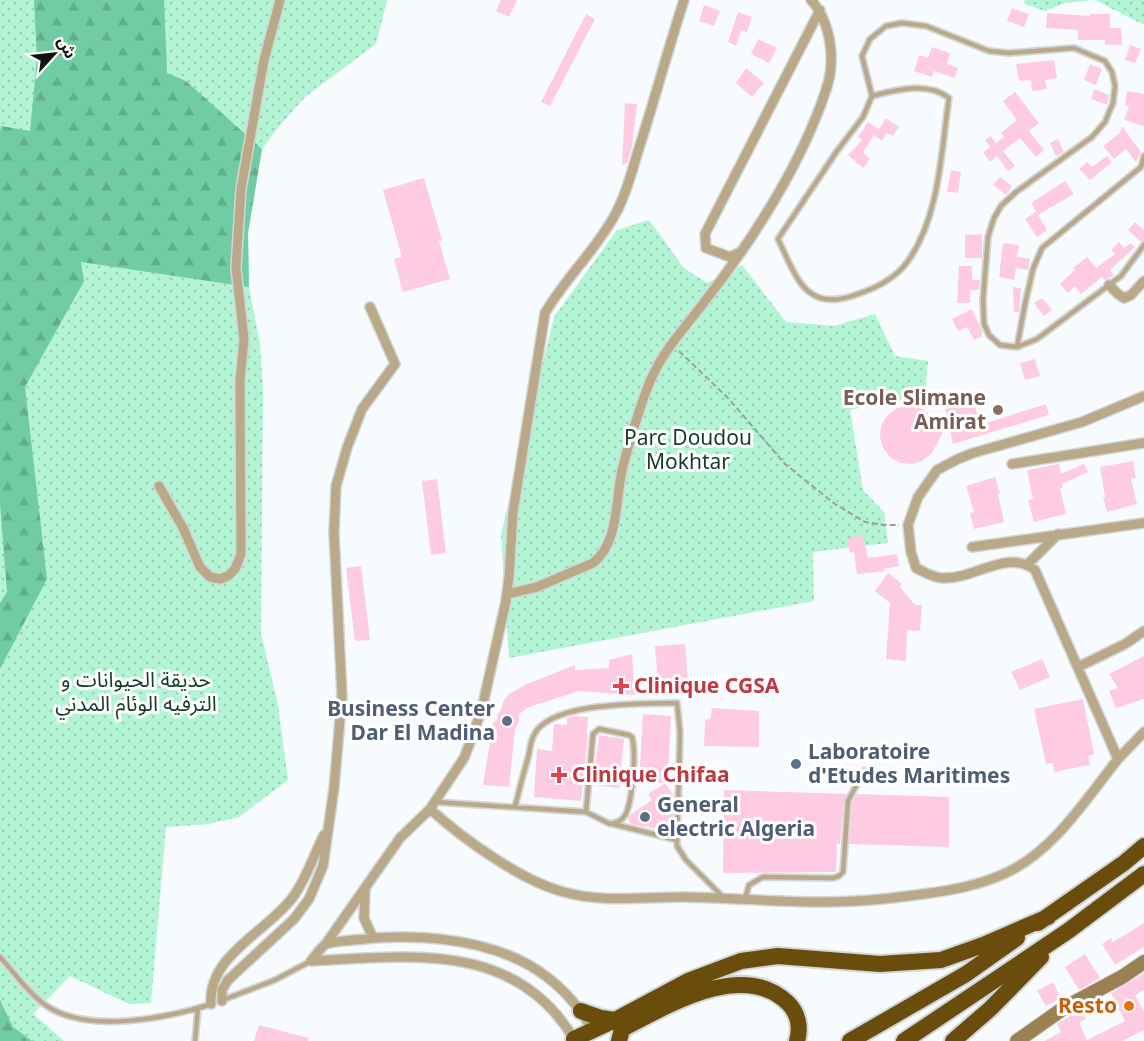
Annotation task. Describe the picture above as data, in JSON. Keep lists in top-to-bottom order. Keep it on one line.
{"parks":["Parc Doudou Mokhtar","حديقة الحيوانات و الترفيه الوئام المدني"],"places":{"other":["Ecole Slimane Amirat","Business Center Dar El Madina","Laboratoire d'Etudes Maritimes","General electric Algeria","Resto"],"health":["Clinique CGSA","Clinique Chifaa"]},"north":"top right"}
